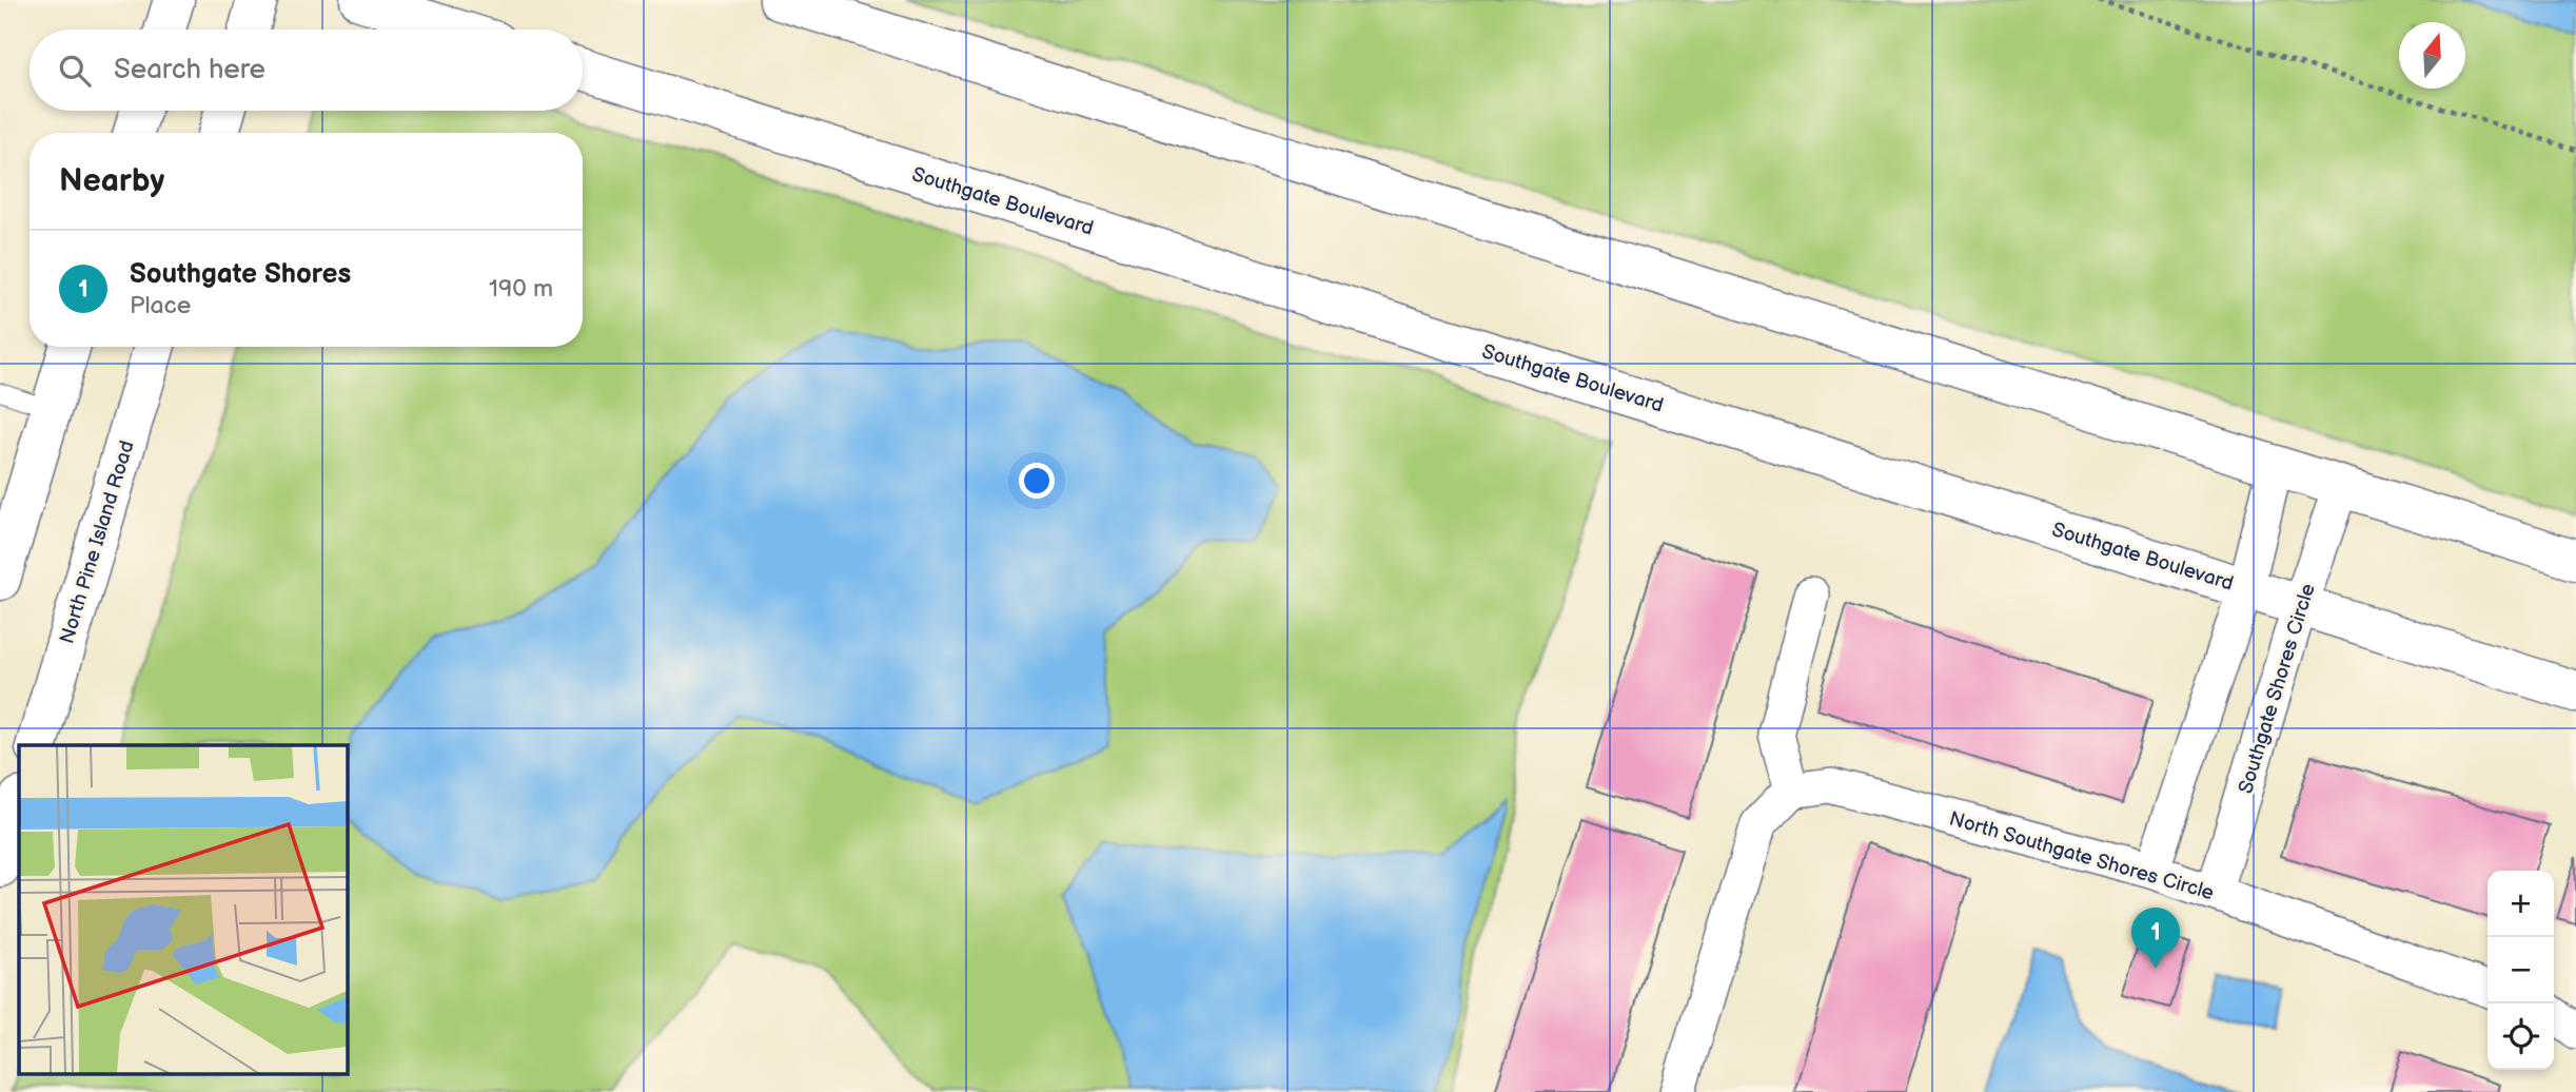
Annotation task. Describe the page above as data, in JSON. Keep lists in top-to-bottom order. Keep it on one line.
{"streets":{"main road":["Southgate Boulevard","North Pine Island Road"],"street":["Southgate Shores Circle","North Southgate Shores Circle"]},"crossings":[["Southgate Boulevard","Southgate Shores Circle"],["Southgate Shores Circle","North Southgate Shores Circle"]],"north":"top","page":{"search":"Search here","heading":"Nearby","list":[{"mark":"1","name":"Southgate Shores","note":"Place","value":"190 m"}],"map_buttons":["+","−"],"pins":"1"}}
